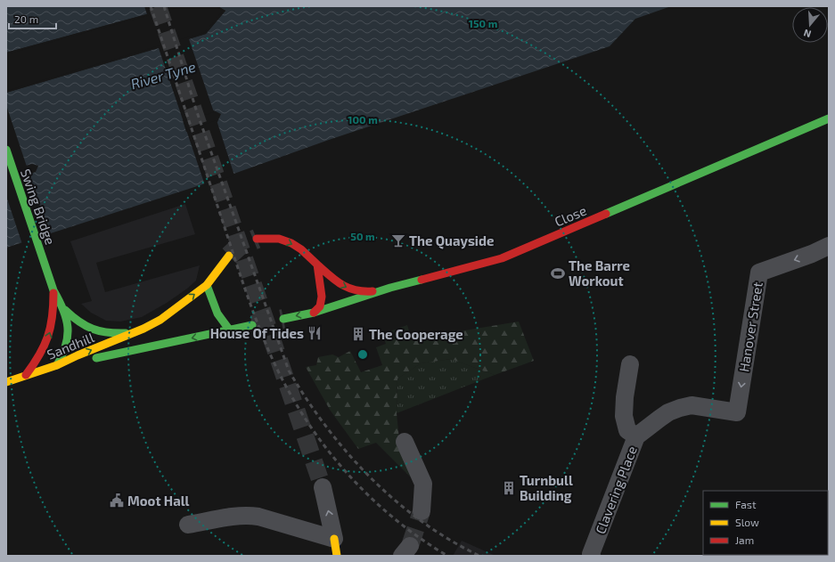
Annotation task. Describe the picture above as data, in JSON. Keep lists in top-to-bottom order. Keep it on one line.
{"streets":{"main road":["Swing Bridge","Close","Sandhill"],"street":["Hanover Street","Clavering Place"]},"crossings":[["Hanover Street","Clavering Place"]],"one_way":["Hanover Street"],"water":["River Tyne"],"places":{"bar":["The Quayside"],"sports":["The Barre Workout"],"restaurant":["House Of Tides"],"building":["The Cooperage","Turnbull Building"],"public building":["Moot Hall"]},"legend":["Fast","Slow","Jam"],"scale_bar":"20 m","north":"bottom","rings":["150 m","100 m","50 m"]}
